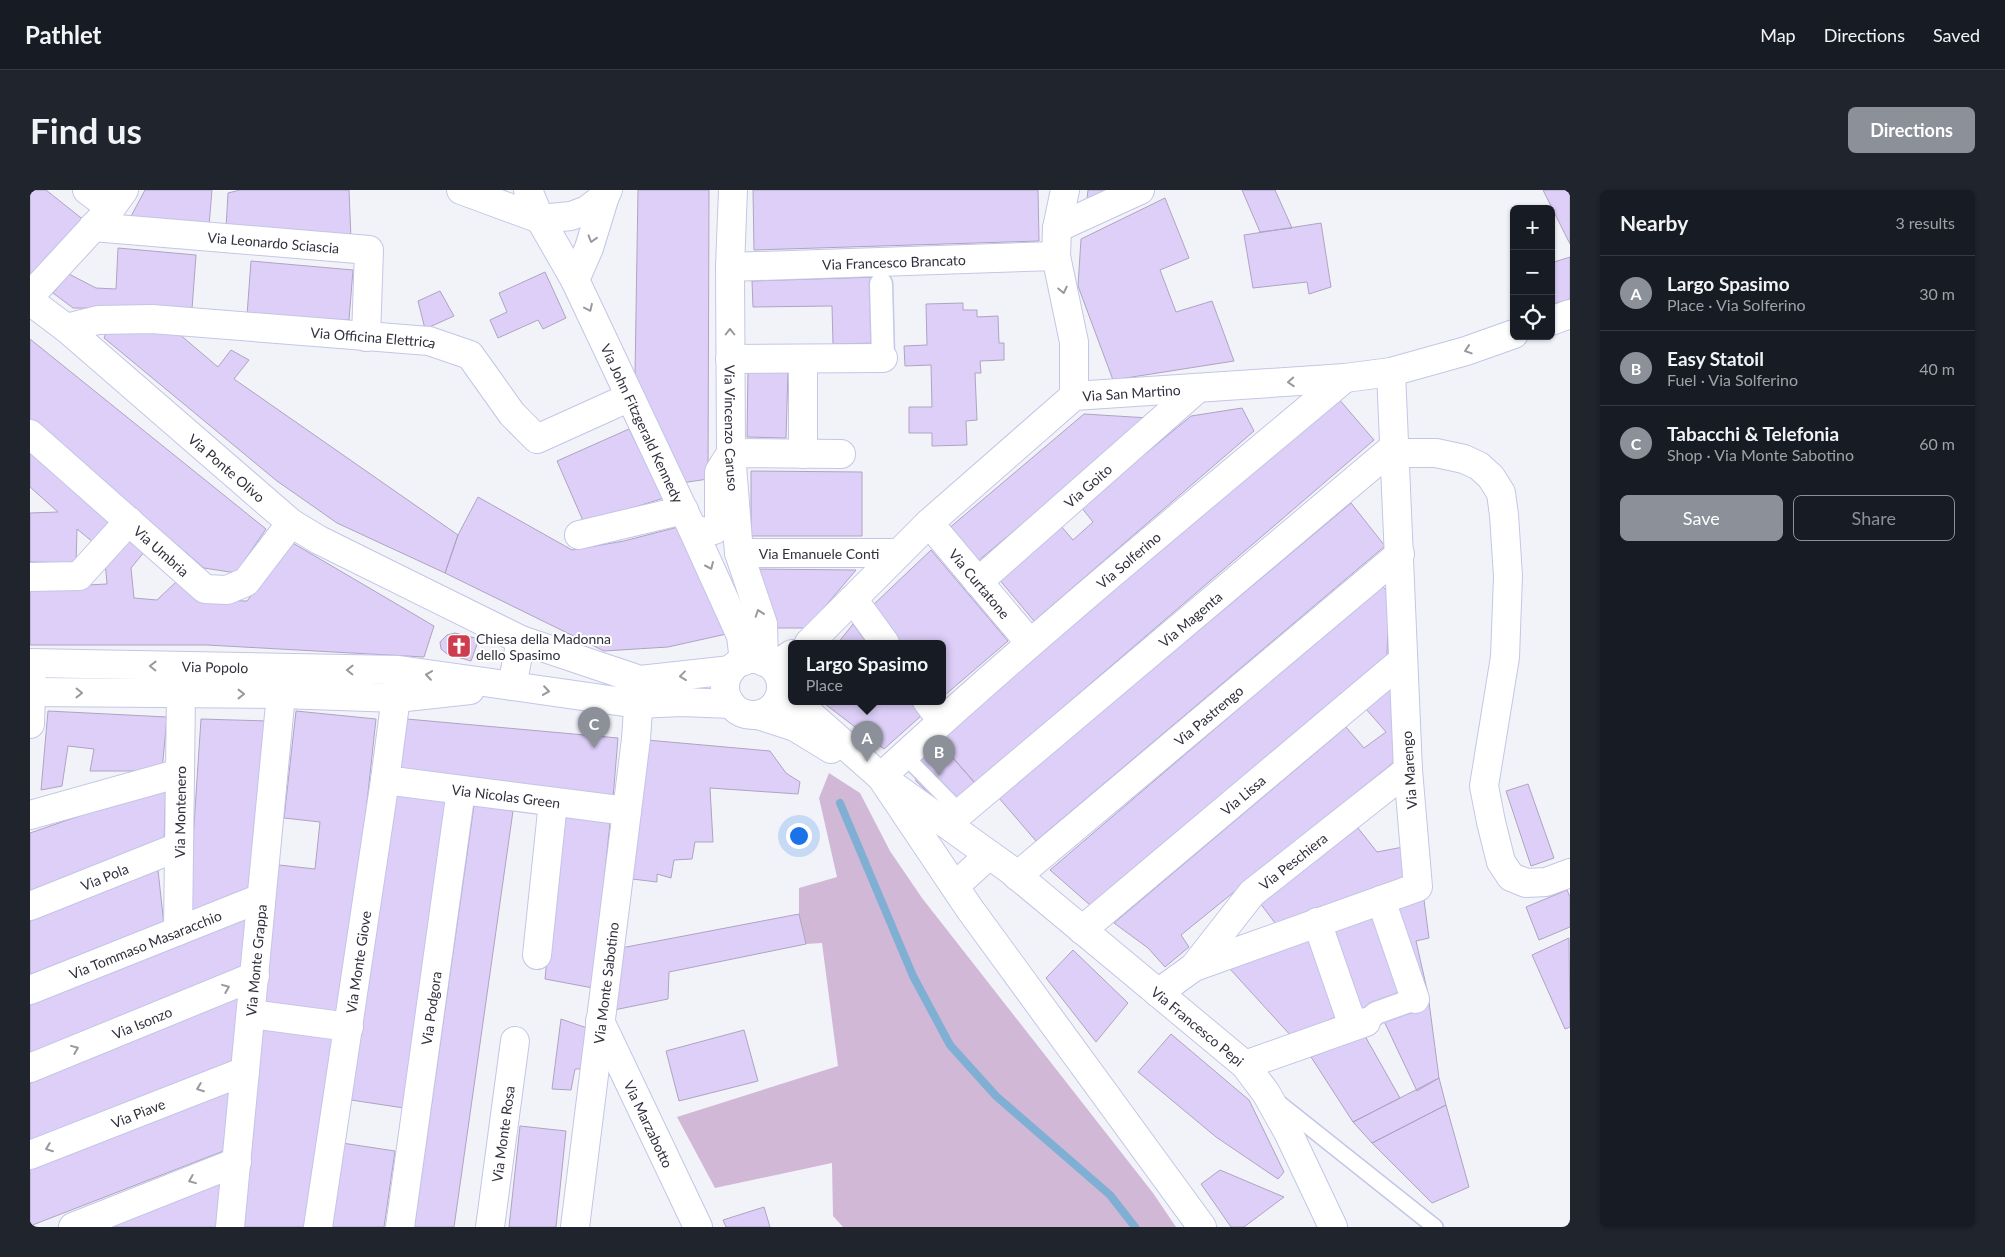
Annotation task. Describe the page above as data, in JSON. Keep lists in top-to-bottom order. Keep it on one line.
{"streets":{"street":["Via Leonardo Sciascia","Via Francesco Brancato","Via Officina Elettrica","Via San Martino","Via John Fitzgerald Kennedy","Via Vincenzo Caruso","Via Ponte Olivo","Via Goito","Via Umbria","Via Emanuele Conti","Via Solferino","Via Curtatone","Via Magenta","Via Popolo","Via Pastrengo","Via Marengo","Via Lissa","Via Nicolas Green","Via Montenero","Via Peschiera","Via Pola","Via Tommaso Masaracchio","Via Monte Grappa","Via Monte Giove","Via Monte Sabotino","Via Podgora","Via Isonzo","Via Francesco Pepi","Via Piave","Via Marzabotto","Via Monte Rosa"]},"crossings":[["Via Leonardo Sciascia","Via Officina Elettrica"],["Via Francesco Brancato","Via Vincenzo Caruso"],["Via Officina Elettrica","Via John Fitzgerald Kennedy"],["Via Officina Elettrica","Via Ponte Olivo"],["Via San Martino","Via John Fitzgerald Kennedy"],["Via San Martino","Via Vincenzo Caruso"],["Via San Martino","Via Goito"],["Via San Martino","Via Emanuele Conti"],["Via San Martino","Via Solferino"],["Via San Martino","Via Curtatone"],["Via San Martino","Via Marengo"],["Via John Fitzgerald Kennedy","Via Vincenzo Caruso"],["Via Vincenzo Caruso","Via Emanuele Conti"],["Via Ponte Olivo","Via Umbria"],["Via Ponte Olivo","Via Monte Sabotino"],["Via Goito","Via Curtatone"],["Via Solferino","Via Curtatone"],["Via Solferino","Via Francesco Pepi"],["Via Magenta","Via Marengo"],["Via Magenta","Via Francesco Pepi"],["Via Popolo","Via Montenero"],["Via Popolo","Via Monte Grappa"],["Via Popolo","Via Monte Giove"],["Via Pastrengo","Via Marengo"],["Via Pastrengo","Via Francesco Pepi"],["Via Marengo","Via Lissa"],["Via Marengo","Via Peschiera"],["Via Marengo","Via Francesco Pepi"],["Via Lissa","Via Francesco Pepi"],["Via Nicolas Green","Via Monte Giove"],["Via Nicolas Green","Via Monte Sabotino"],["Via Nicolas Green","Via Podgora"],["Via Montenero","Via Pola"],["Via Montenero","Via Tommaso Masaracchio"],["Via Tommaso Masaracchio","Via Monte Grappa"],["Via Monte Grappa","Via Isonzo"],["Via Monte Grappa","Via Piave"],["Via Monte Sabotino","Via Marzabotto"]],"one_way":["Via John Fitzgerald Kennedy"],"places":{"church":["Chiesa della Madonna dello Spasimo"]},"page":{"header":"Pathlet","nav":["Map","Directions","Saved"],"buttons":["Directions",["Save","Share"]],"title":"Find us","heading":["Nearby","3 results"],"map_buttons":["+","−"],"list":[{"mark":"A","name":"Largo Spasimo","note":"Place · Via Solferino","value":"30 m"},{"mark":"B","name":"Easy Statoil","note":"Fuel · Via Solferino","value":"40 m"},{"mark":"C","name":"Tabacchi & Telefonia","note":"Shop · Via Monte Sabotino","value":"60 m"}],"popup":["Largo Spasimo","Place"],"pins":["C","A","B"]}}
